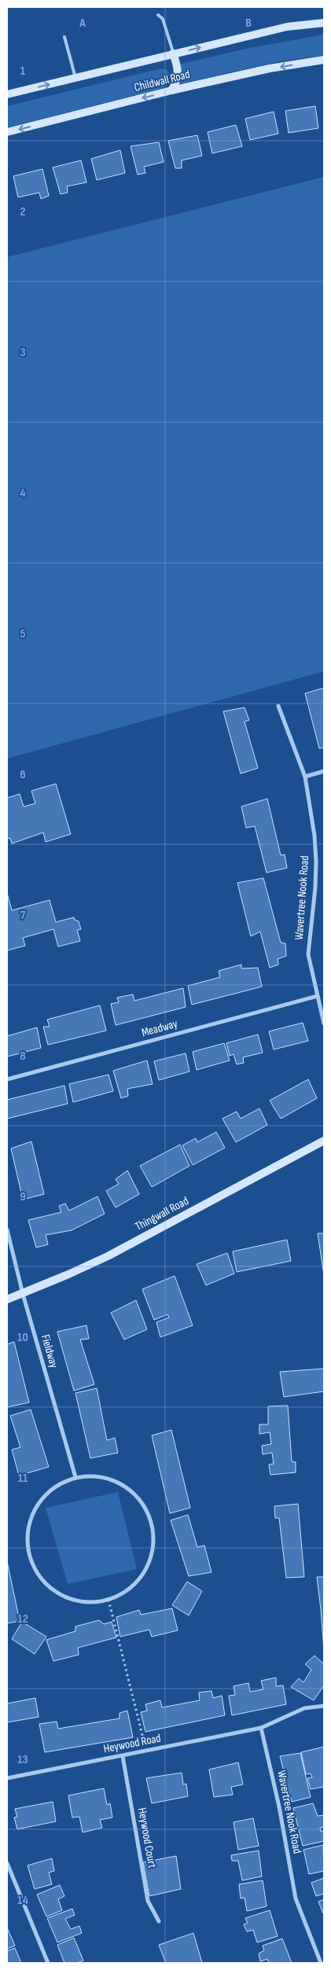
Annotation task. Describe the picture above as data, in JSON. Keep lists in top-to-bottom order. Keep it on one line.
{"streets":{"main road":["Childwall Road","Thingwall Road"],"street":["Wavertree Nook Road","Meadway","Fieldway","Heywood Road","Heywood Court"]},"crossings":[["Wavertree Nook Road","Meadway"],["Wavertree Nook Road","Heywood Road"],["Thingwall Road","Fieldway"],["Heywood Road","Heywood Court"]],"grid":{"columns":["A","B"],"rows":["1","2","3","4","5","6","7","8","9","10","11","12","13","14"]}}
